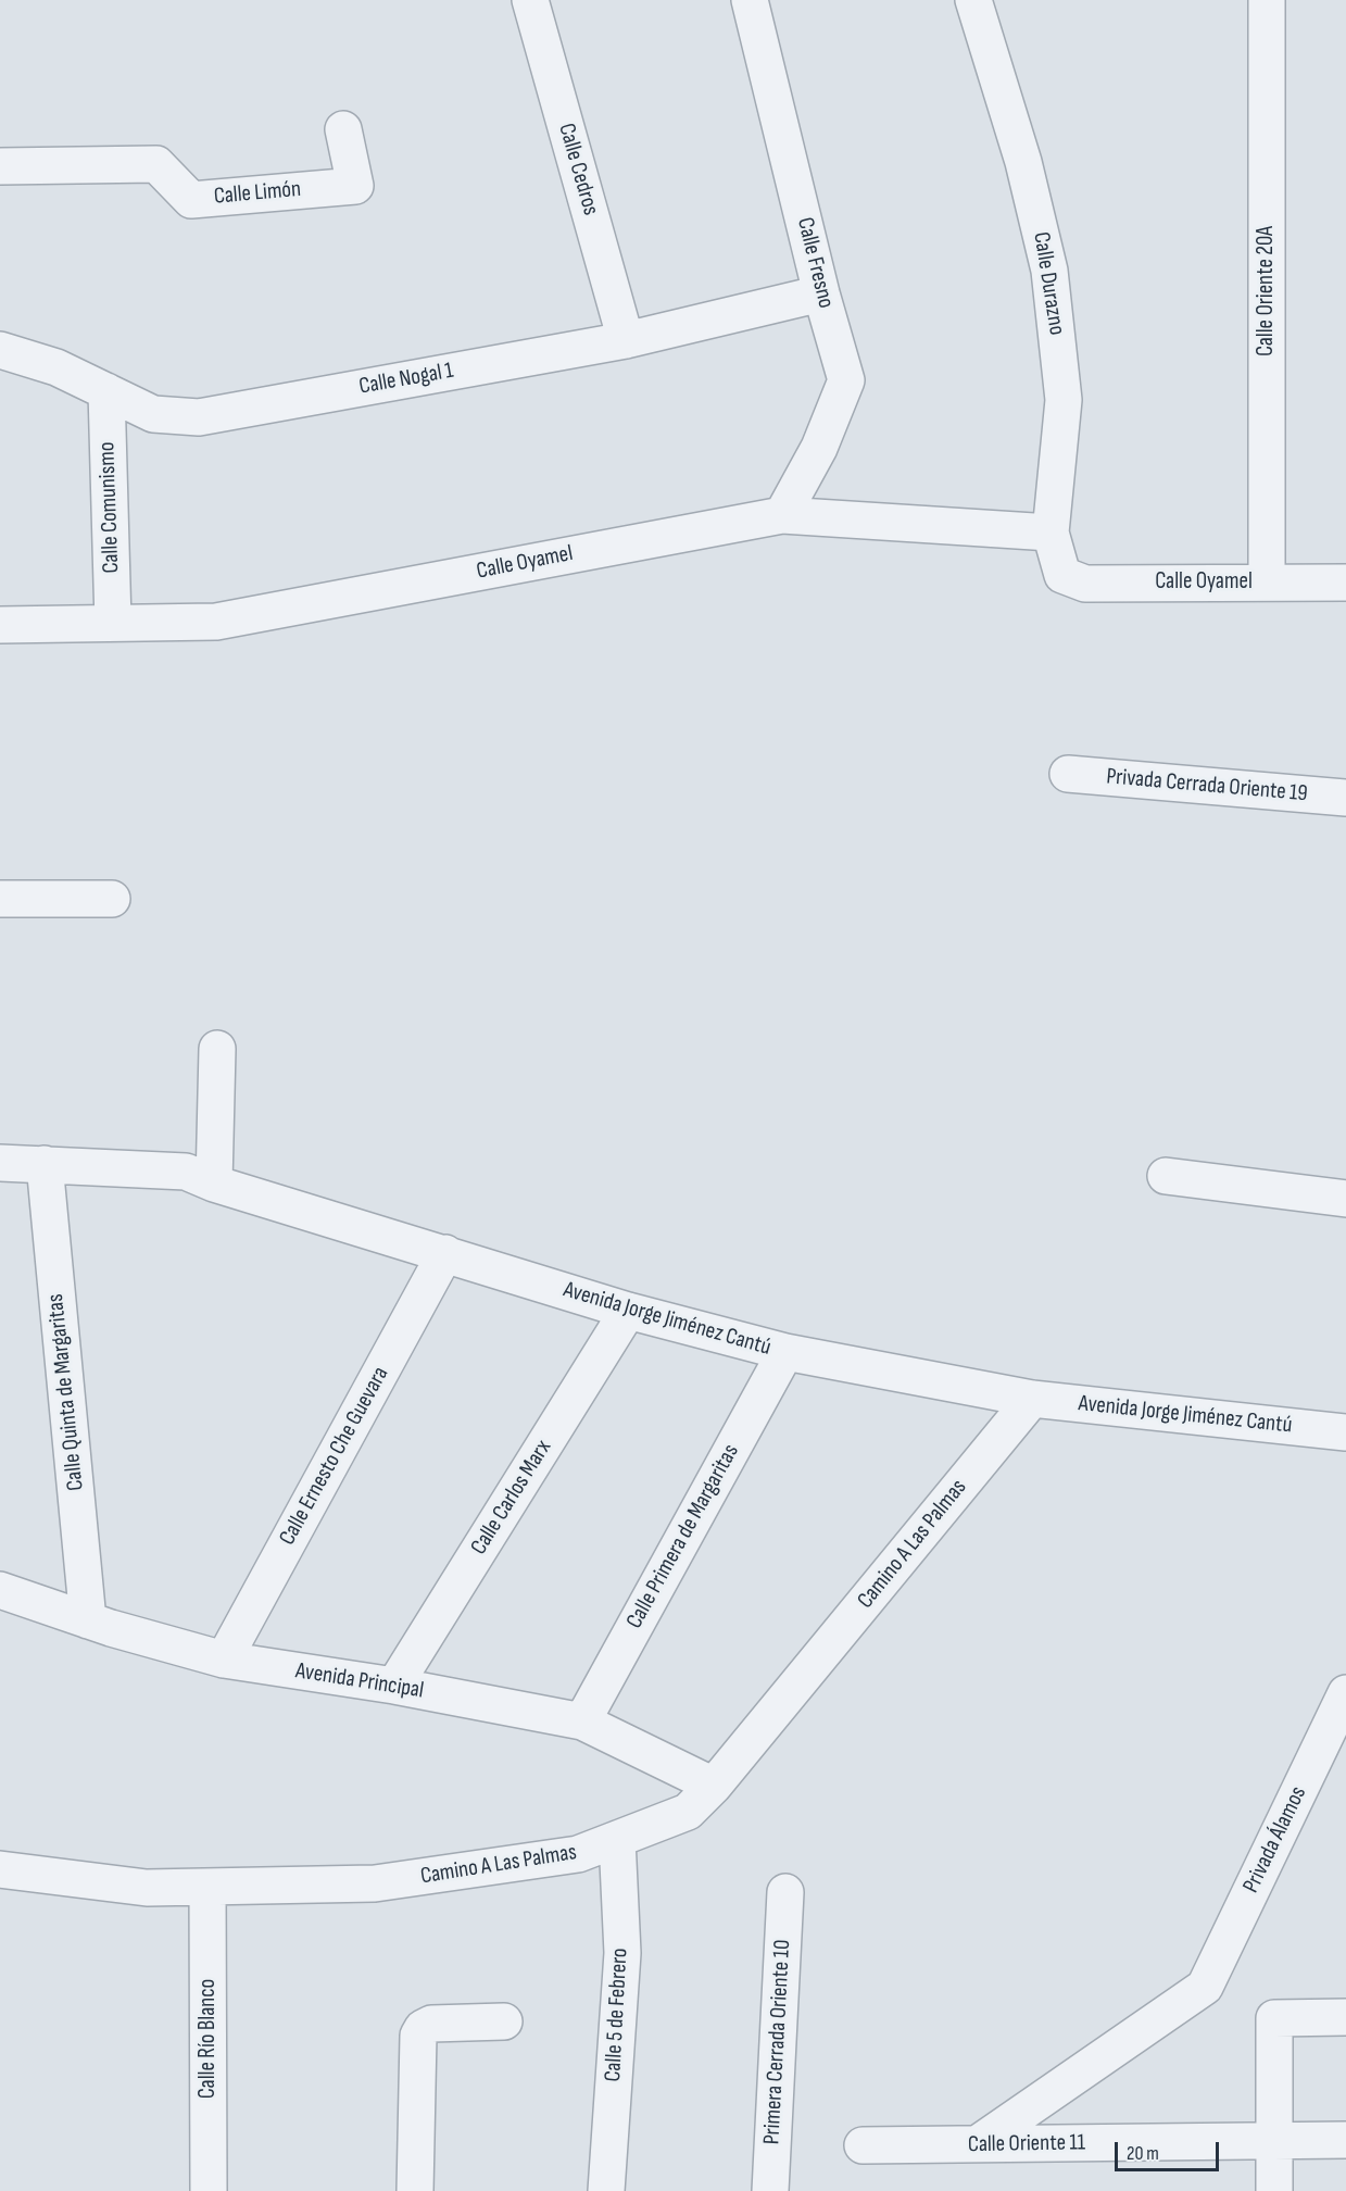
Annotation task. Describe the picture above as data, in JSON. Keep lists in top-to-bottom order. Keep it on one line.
{"streets":{"street":["Calle Cedros","Calle Limón","Calle Fresno","Calle Durazno","Calle Oriente 20A","Calle Nogal 1","Calle Comunismo","Calle Oyamel","Privada Cerrada Oriente 19","Avenida Jorge Jiménez Cantú","Calle Quinta de Margaritas","Calle Ernesto Che Guevara","Calle Carlos Marx","Calle Primera de Margaritas","Camino A Las Palmas","Avenida Principal","Privada Álamos","Calle 5 de Febrero","Calle Río Blanco","Primera Cerrada Oriente 10","Calle Oriente 11"]},"crossings":[["Calle Cedros","Calle Nogal 1"],["Calle Fresno","Calle Nogal 1"],["Calle Fresno","Calle Oyamel"],["Calle Durazno","Calle Oyamel"],["Calle Oriente 20A","Calle Oyamel"],["Calle Nogal 1","Calle Comunismo"],["Calle Comunismo","Calle Oyamel"],["Avenida Jorge Jiménez Cantú","Calle Quinta de Margaritas"],["Avenida Jorge Jiménez Cantú","Calle Ernesto Che Guevara"],["Avenida Jorge Jiménez Cantú","Calle Carlos Marx"],["Avenida Jorge Jiménez Cantú","Calle Primera de Margaritas"],["Avenida Jorge Jiménez Cantú","Camino A Las Palmas"],["Calle Quinta de Margaritas","Avenida Principal"],["Calle Ernesto Che Guevara","Avenida Principal"],["Calle Carlos Marx","Avenida Principal"],["Calle Primera de Margaritas","Avenida Principal"],["Camino A Las Palmas","Avenida Principal"],["Camino A Las Palmas","Calle 5 de Febrero"],["Camino A Las Palmas","Calle Río Blanco"],["Privada Álamos","Calle Oriente 11"]],"scale_bar":"20 m"}
